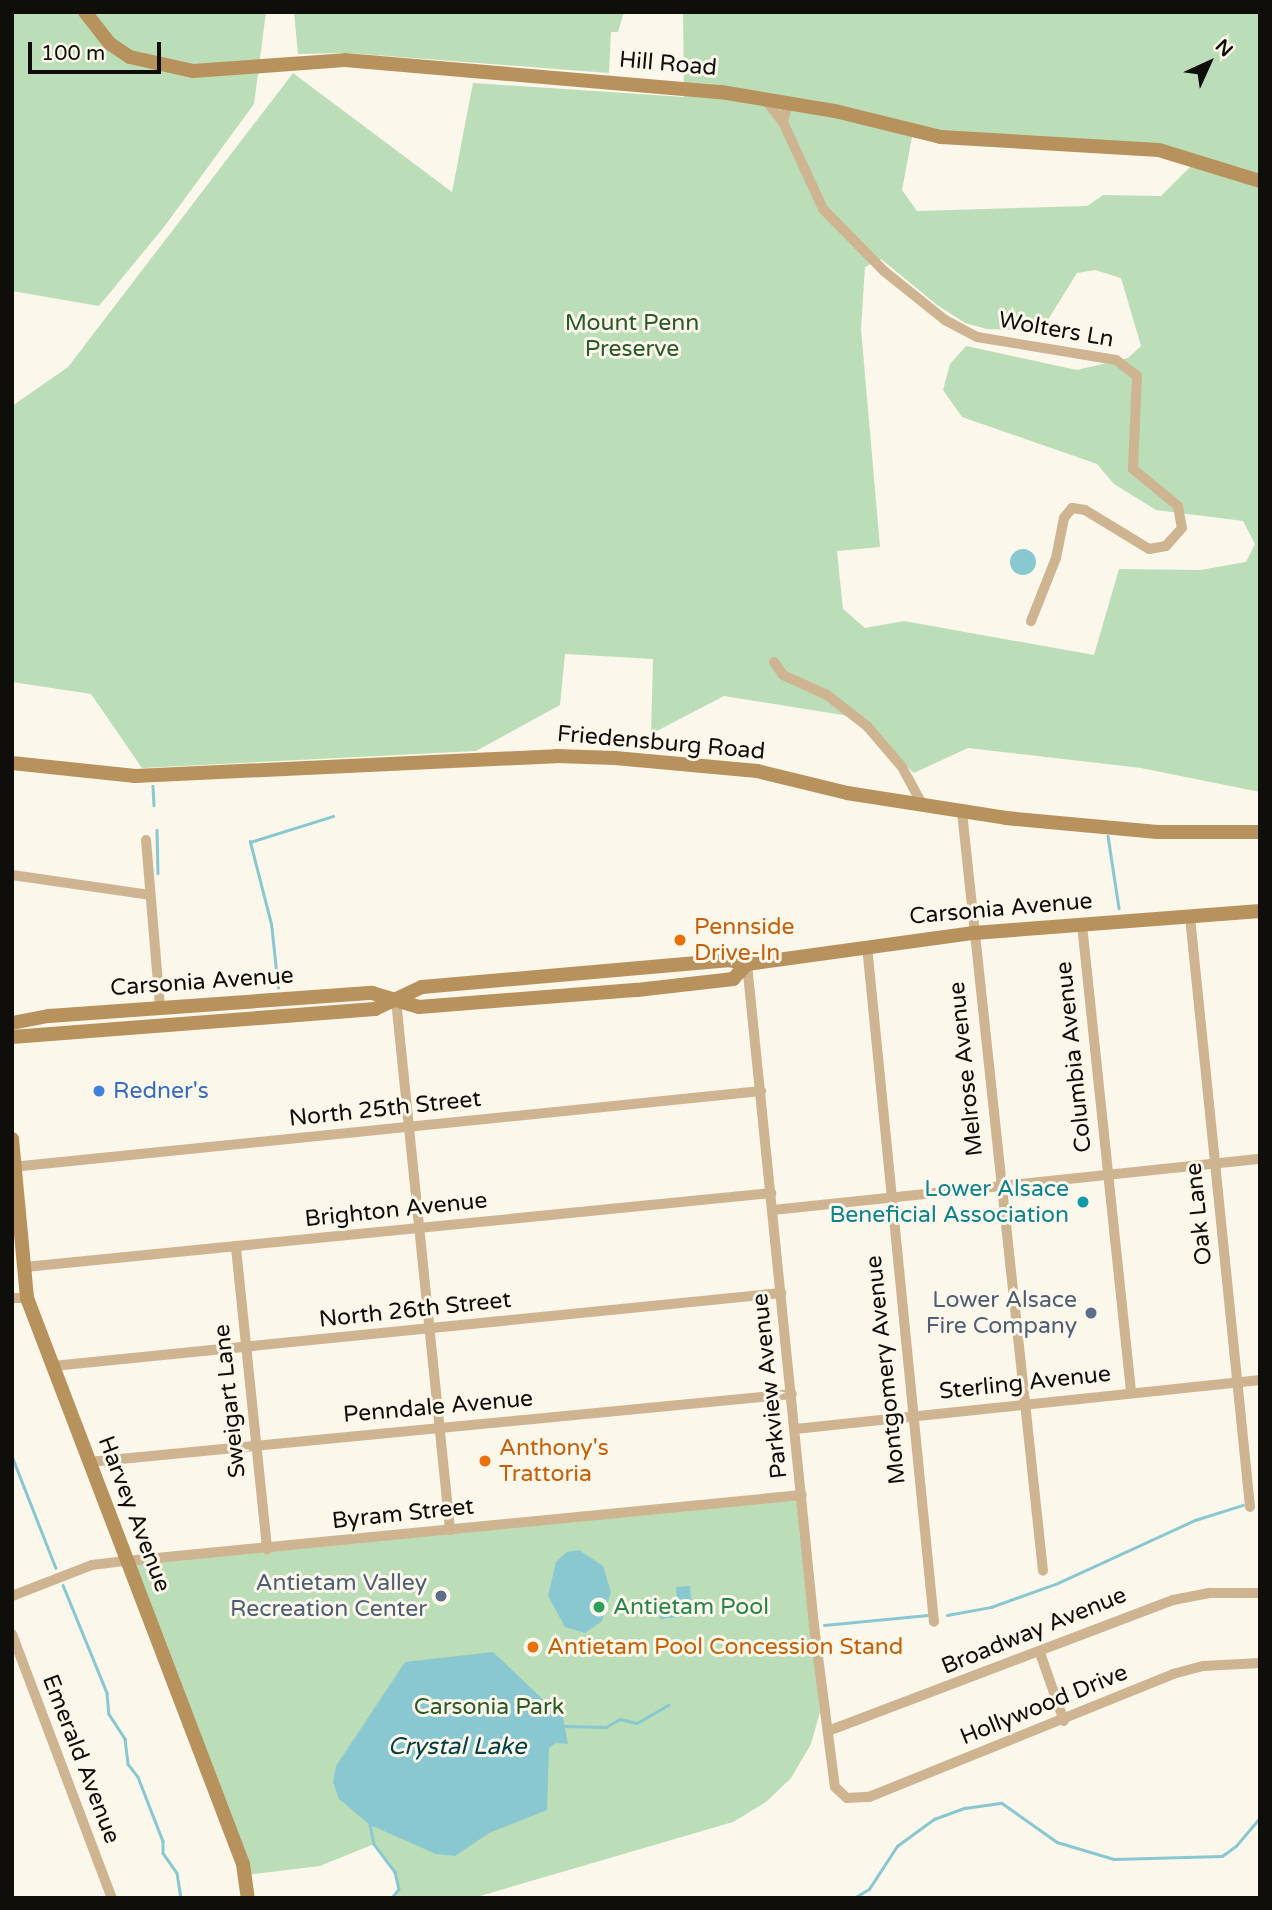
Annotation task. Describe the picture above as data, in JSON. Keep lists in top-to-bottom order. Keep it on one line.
{"streets":{"street":["Hill Road","Wolters Ln","Friedensburg Road","Carsonia Avenue","Columbia Avenue","Melrose Avenue","North 25th Street","Brighton Avenue","Oak Lane","North 26th Street","Montgomery Avenue","Sterling Avenue","Parkview Avenue","Sweigart Lane","Penndale Avenue","Harvey Avenue","Byram Street","Broadway Avenue","Hollywood Drive","Emerald Avenue"]},"crossings":[["Friedensburg Road","Melrose Avenue"],["Carsonia Avenue","Columbia Avenue"],["Carsonia Avenue","Melrose Avenue"],["Carsonia Avenue","Oak Lane"],["Carsonia Avenue","Montgomery Avenue"],["Carsonia Avenue","Parkview Avenue"],["Columbia Avenue","Sterling Avenue"],["Melrose Avenue","Sterling Avenue"],["North 25th Street","Parkview Avenue"],["North 25th Street","Harvey Avenue"],["Brighton Avenue","Parkview Avenue"],["Brighton Avenue","Sweigart Lane"],["Brighton Avenue","Harvey Avenue"],["Oak Lane","Sterling Avenue"],["North 26th Street","Parkview Avenue"],["North 26th Street","Sweigart Lane"],["North 26th Street","Harvey Avenue"],["Montgomery Avenue","Sterling Avenue"],["Sterling Avenue","Parkview Avenue"],["Parkview Avenue","Penndale Avenue"],["Parkview Avenue","Byram Street"],["Parkview Avenue","Broadway Avenue"],["Parkview Avenue","Hollywood Drive"],["Sweigart Lane","Penndale Avenue"],["Sweigart Lane","Byram Street"],["Penndale Avenue","Harvey Avenue"],["Harvey Avenue","Byram Street"]],"water":["Crystal Lake"],"parks":["Mount Penn Preserve","Carsonia Park"],"places":["Pennside Drive-In","Redner's","Lower Alsace Beneficial Association","Lower Alsace Fire Company","Anthony's Trattoria","Antietam Valley Recreation Center","Antietam Pool","Antietam Pool Concession Stand"],"scale_bar":"100 m","north":"top right"}
